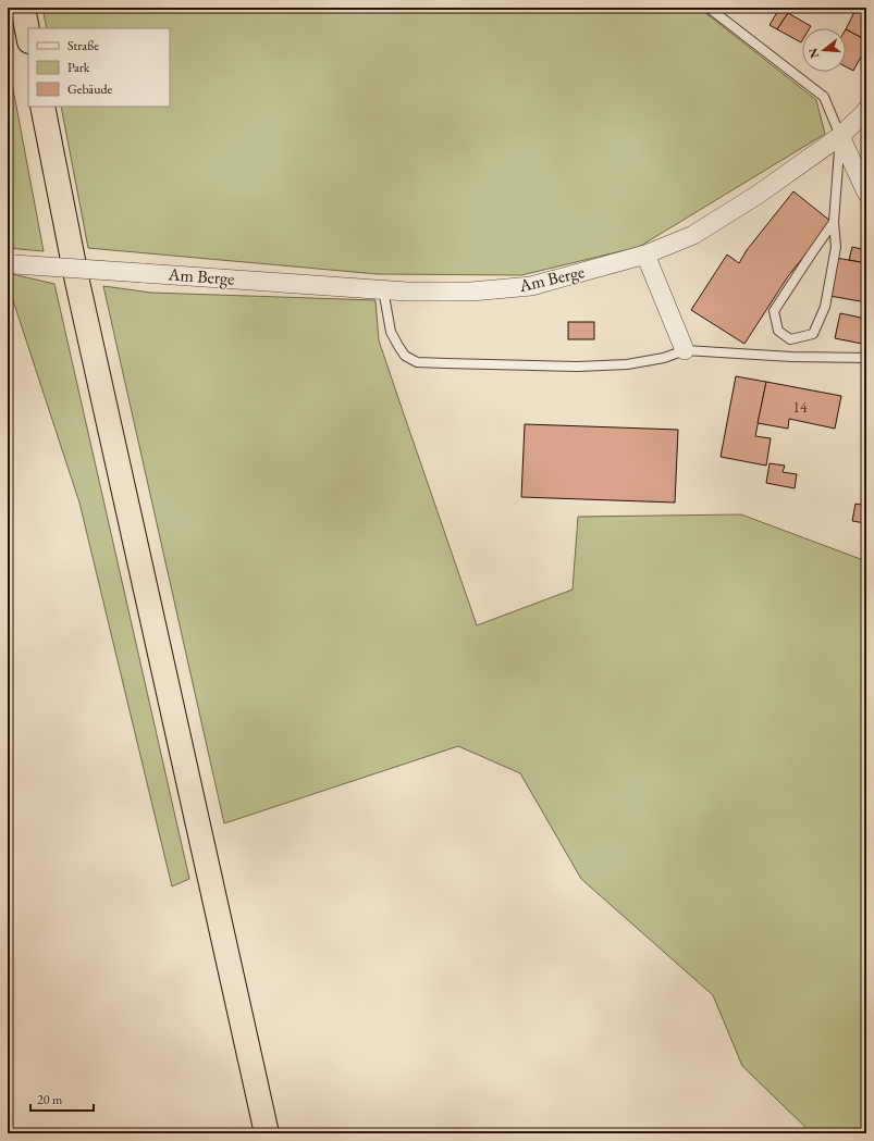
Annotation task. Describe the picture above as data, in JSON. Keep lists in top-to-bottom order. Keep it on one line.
{"streets":{"street":["Am Berge"]},"house_numbers":["14"],"legend":["Straße","Park","Gebäude"],"scale_bar":"20 m","north":"left"}
